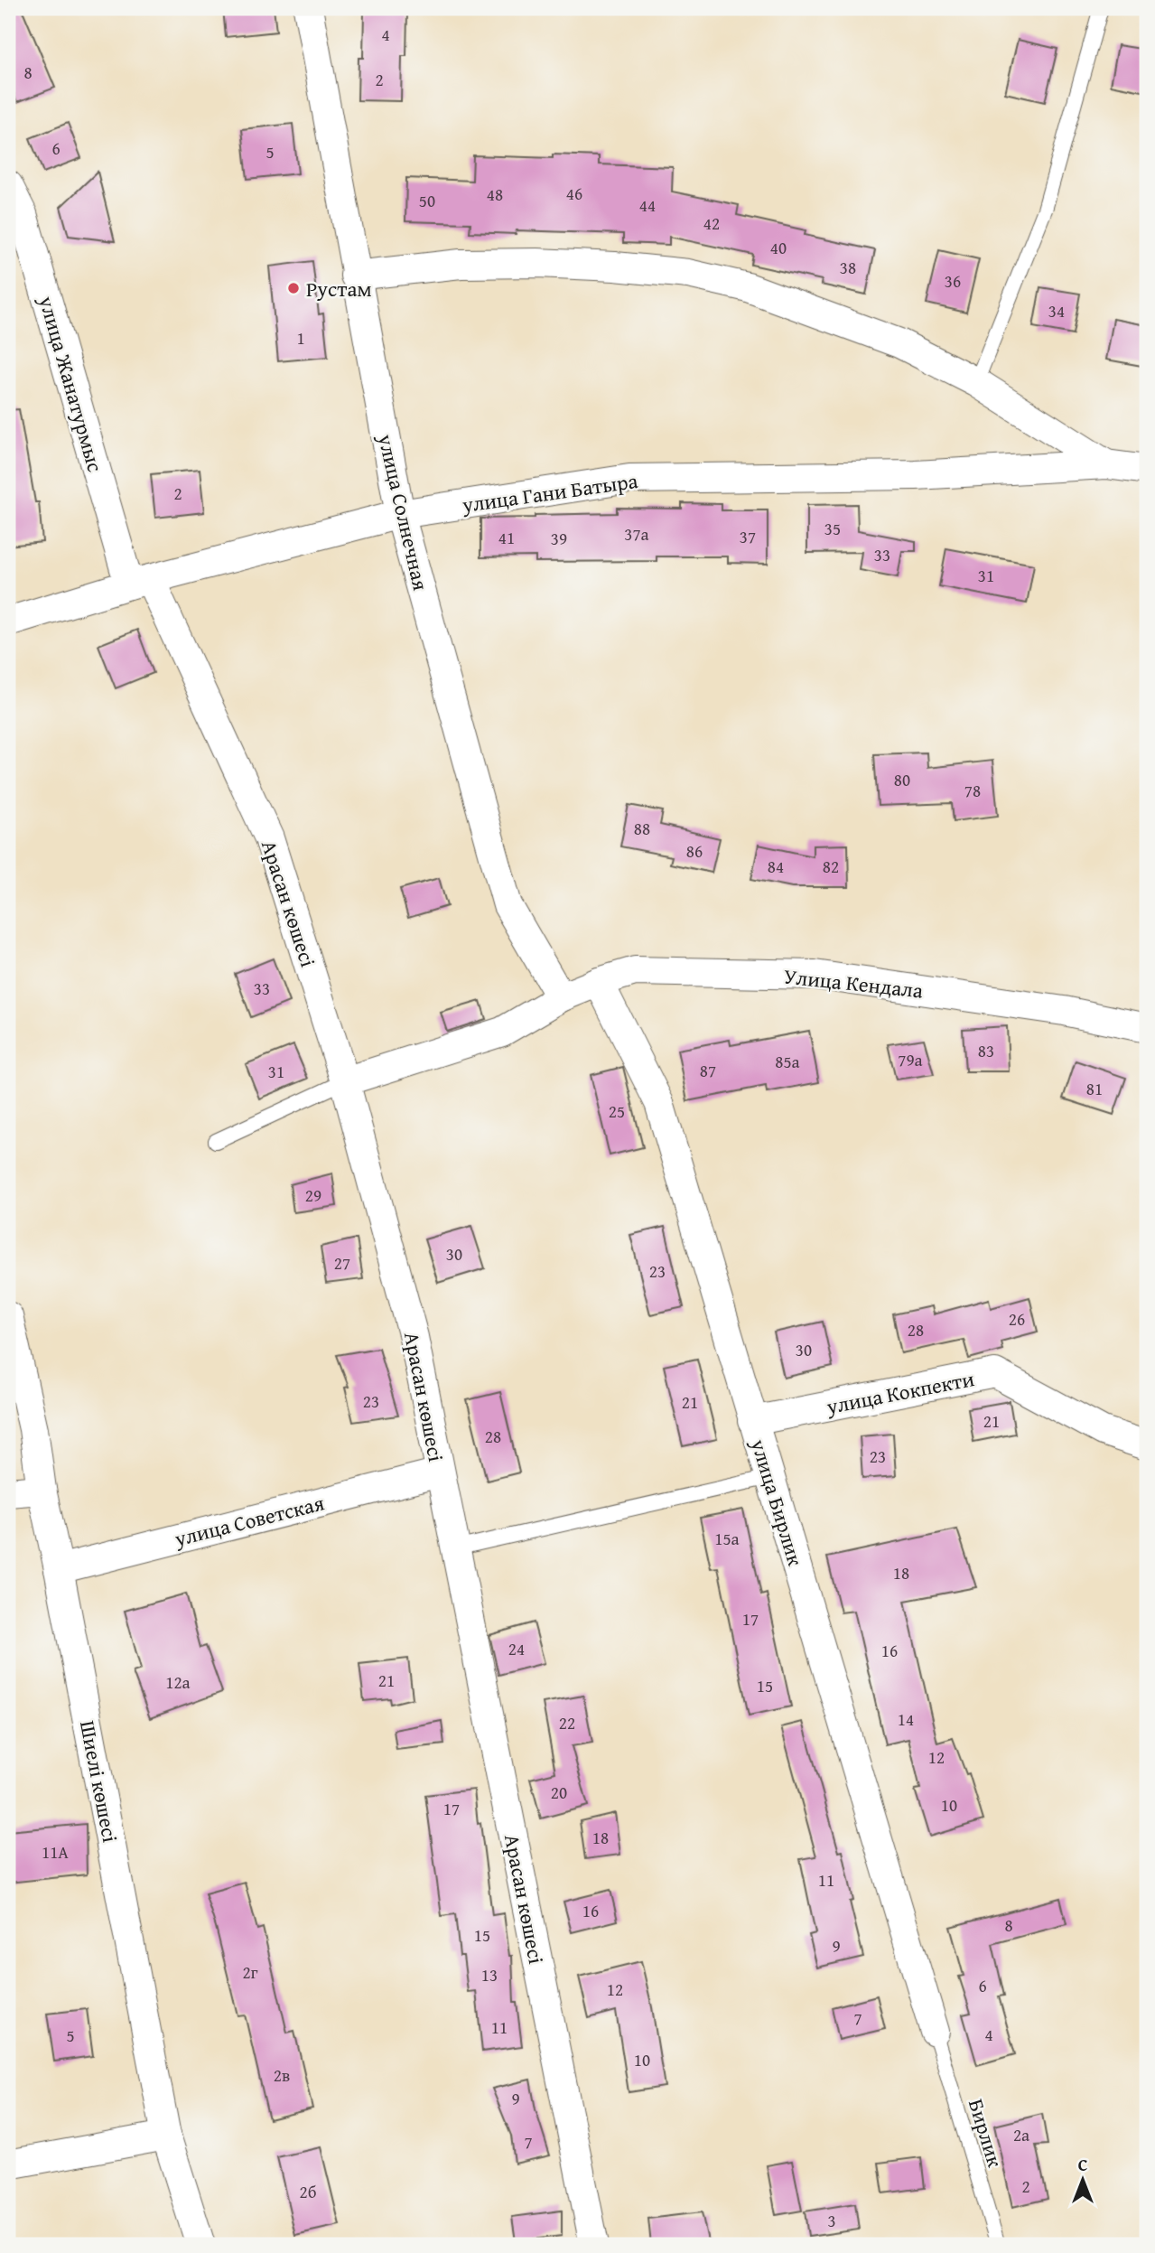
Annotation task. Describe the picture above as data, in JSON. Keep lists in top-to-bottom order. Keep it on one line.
{"streets":{"street":["улица Жанатурмыс","улица Гани Батыра","улица Солнечная","Арасан көшесі","Улица Кендала","улица Кокпекти","улица Бирлик","улица Советская","Шиелі көшесі"],"lane":["Бирлик"]},"crossings":[["улица Жанатурмыс","улица Гани Батыра"],["улица Жанатурмыс","Арасан көшесі"],["улица Гани Батыра","улица Солнечная"],["улица Гани Батыра","Арасан көшесі"],["улица Солнечная","Улица Кендала"],["Арасан көшесі","Улица Кендала"],["Арасан көшесі","улица Советская"],["Улица Кендала","улица Бирлик"],["улица Кокпекти","улица Бирлик"],["улица Бирлик","Бирлик"],["улица Советская","Шиелі көшесі"]],"places":["Рустам"],"house_numbers":["4","8","2","6","5","46","48","50","44","42","40","38","36","34","1","2","35","37а","37","41","39","33","31","80","78","88","86","84","82","33","83","79а","85а","87","31","81","25","29","30","27","23","26","28","30","23","21","21","28","23","15а","18","17","24","16","21","12а","15","14","22","12","20","10","17","18","11А","11","16","8","15","9","2г","13","6","12","7","11","4","5","10","2в","9","2а","7","2","2б","3"],"north":"top"}
